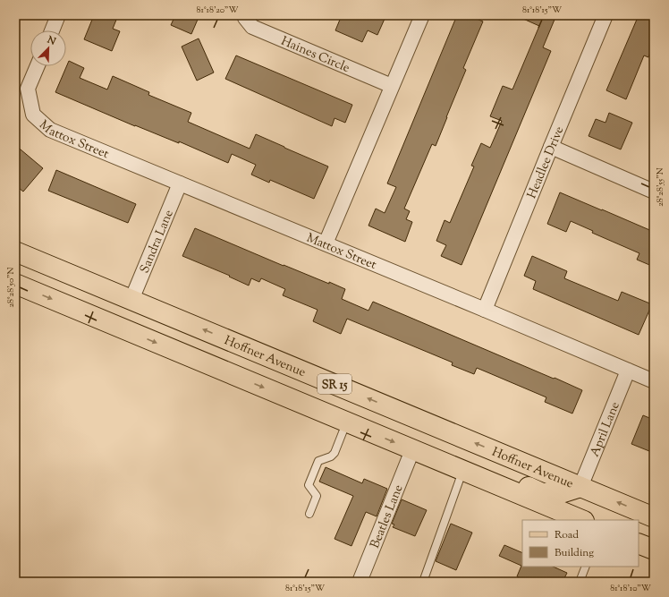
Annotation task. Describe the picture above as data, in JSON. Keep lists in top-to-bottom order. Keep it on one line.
{"streets":{"main road":["Hoffner Avenue","SR 15"],"street":["Haines Circle","Mattox Street","Headlee Drive","Sandra Lane","April Lane","Beatles Lane"]},"crossings":[["Mattox Street","Headlee Drive"],["Mattox Street","Sandra Lane"],["Mattox Street","April Lane"],["Sandra Lane","Hoffner Avenue"],["Hoffner Avenue","April Lane"],["SR 15","Beatles Lane"]],"legend":["Road","Building"],"north":"top right","coordinates":["81°18'20\"W","81°18'15\"W","28°28'55\"N","28°28'50\"N","81°18'10\"W"]}
